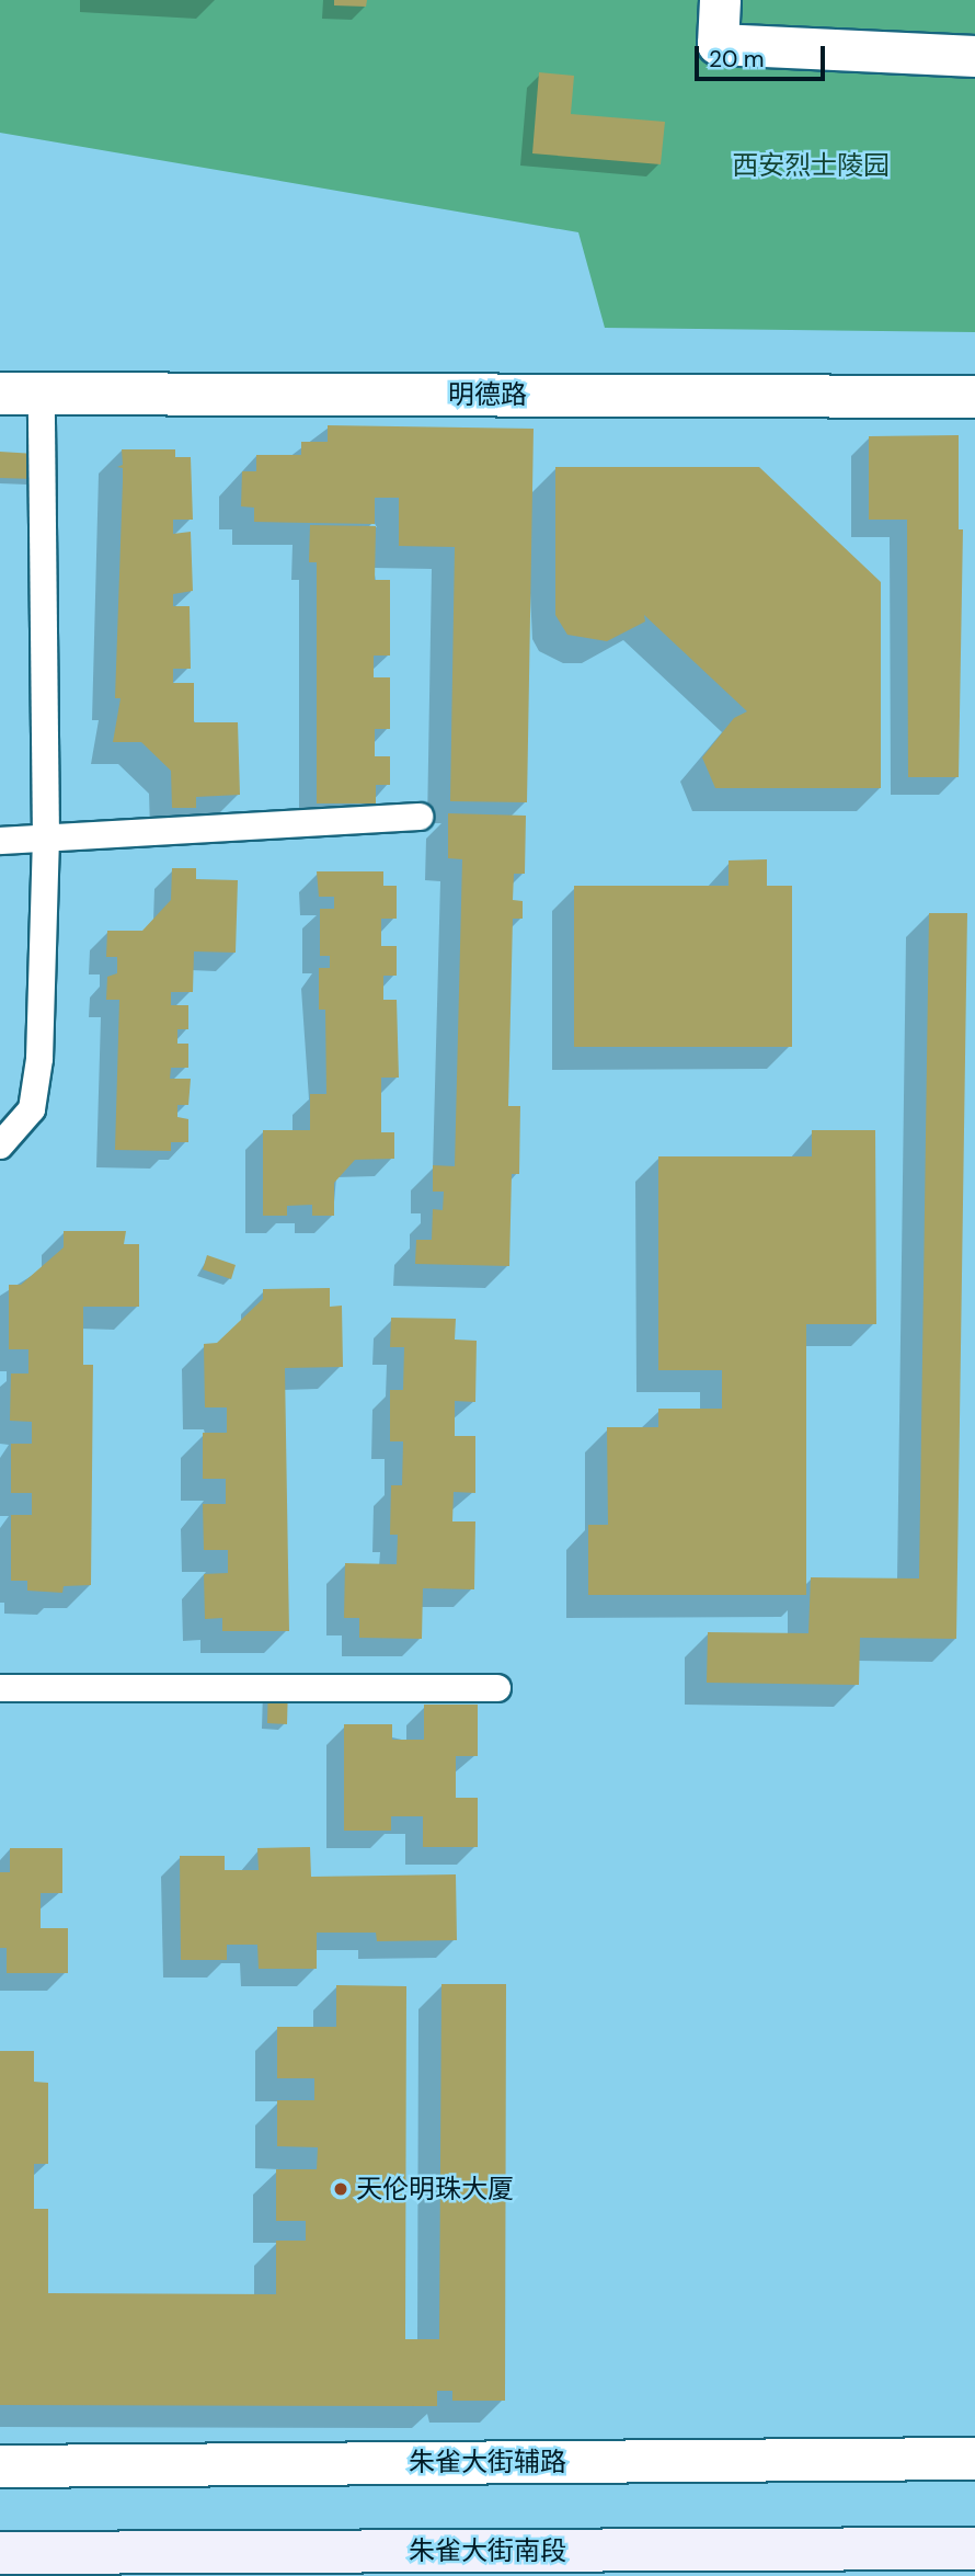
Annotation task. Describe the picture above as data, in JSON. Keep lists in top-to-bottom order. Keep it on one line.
{"streets":{"main road":["朱雀大街南段"],"street":["明德路","朱雀大街辅路"]},"parks":["西安烈士陵园"],"places":["天伦明珠大厦"],"scale_bar":"20 m"}
